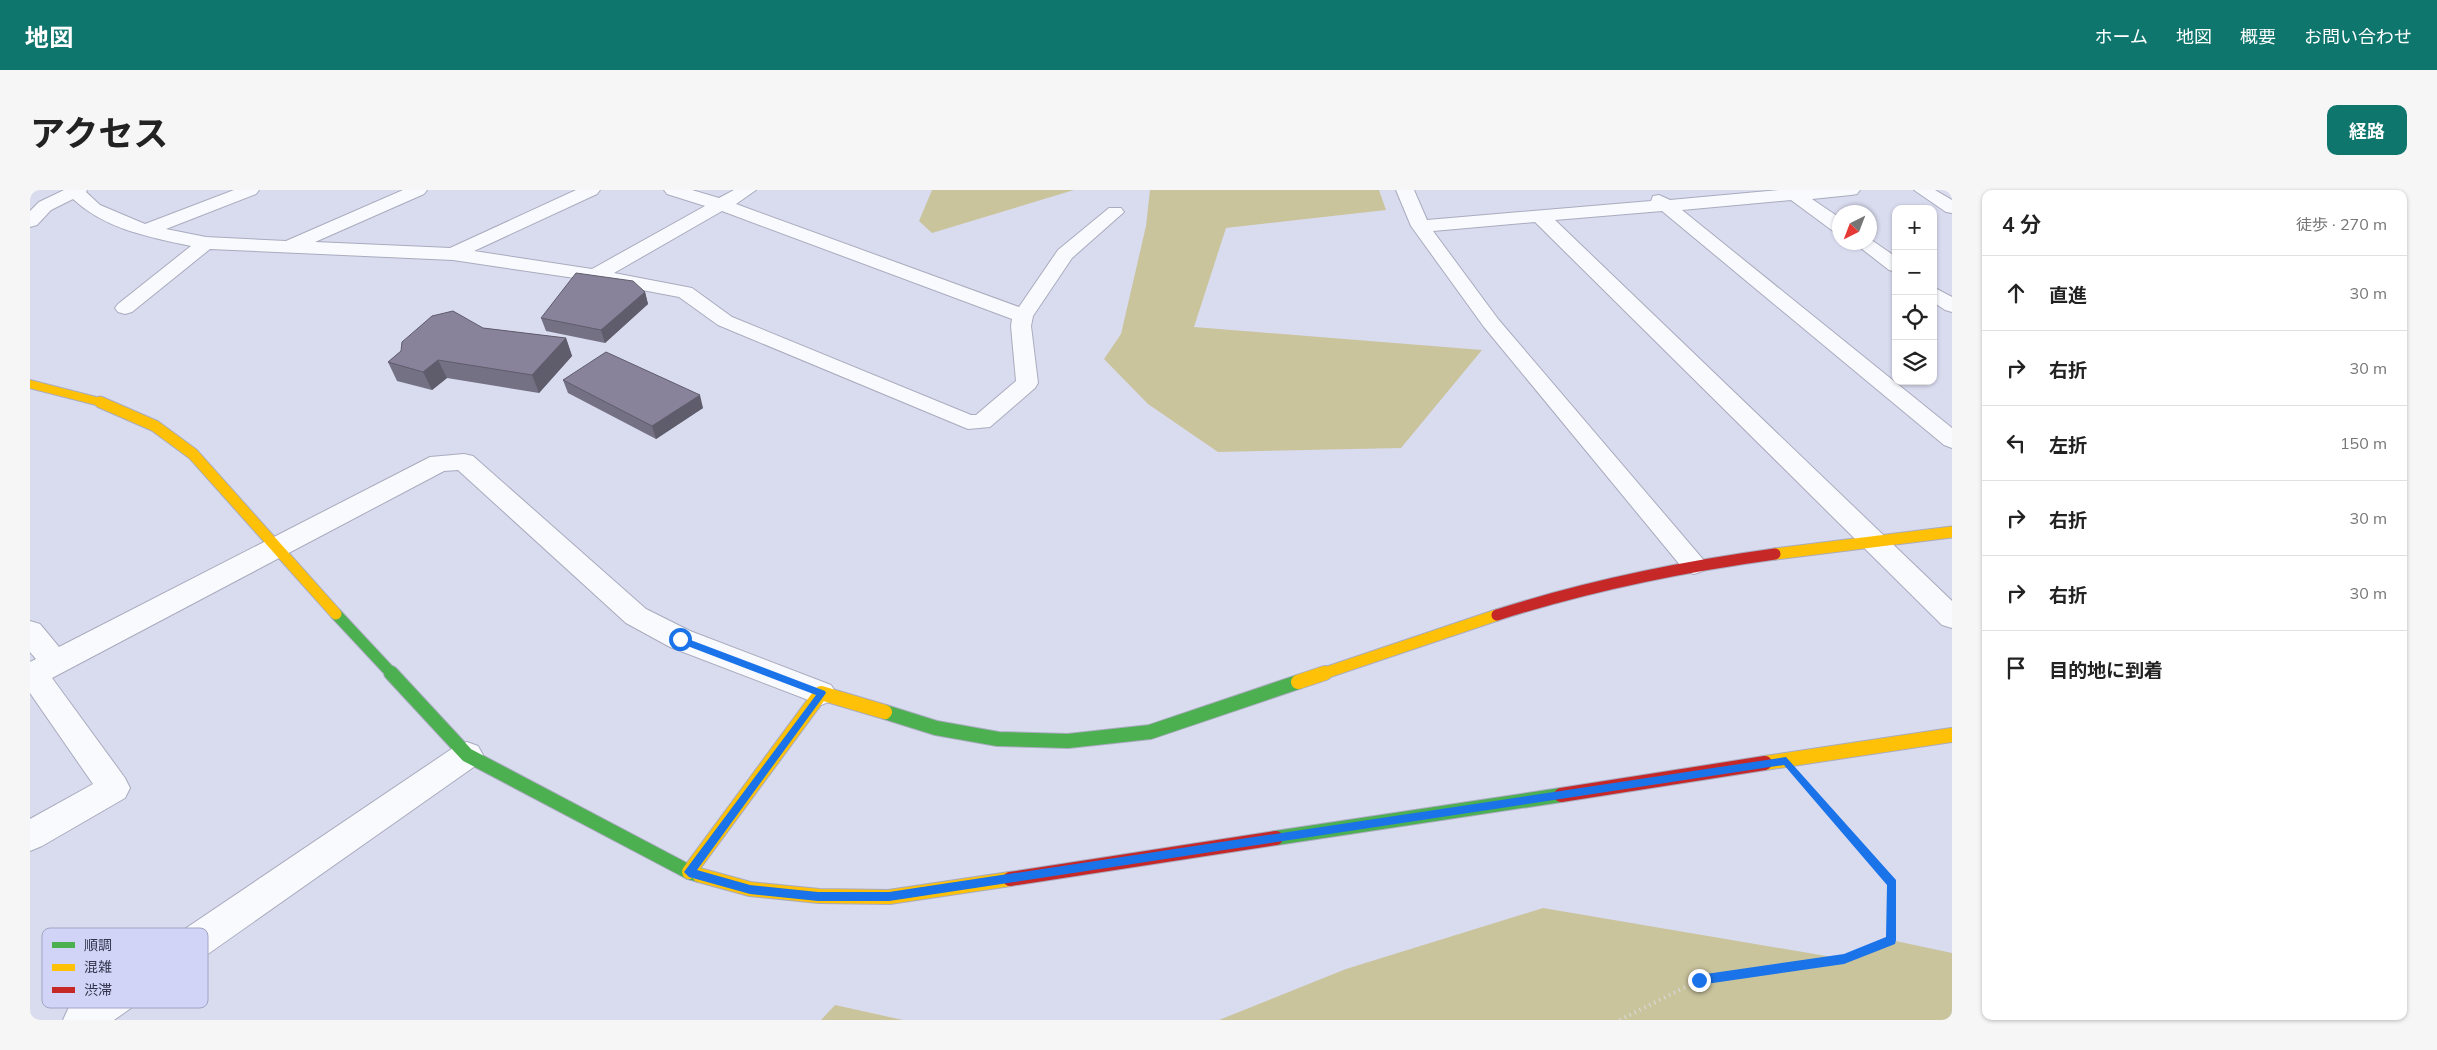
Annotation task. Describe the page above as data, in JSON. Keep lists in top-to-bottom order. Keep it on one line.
{"legend":["順調","混雑","渋滞"],"north":"bottom left","page":{"header":"地図","nav":["ホーム","地図","概要","お問い合わせ"],"title":"アクセス","buttons":"経路","heading":["4 分","徒歩 · 270 m"],"map_buttons":["+","−"],"list":[["直進","30 m"],["右折","30 m"],["左折","150 m"],["右折","30 m"],["右折","30 m"],"目的地に到着"]}}
